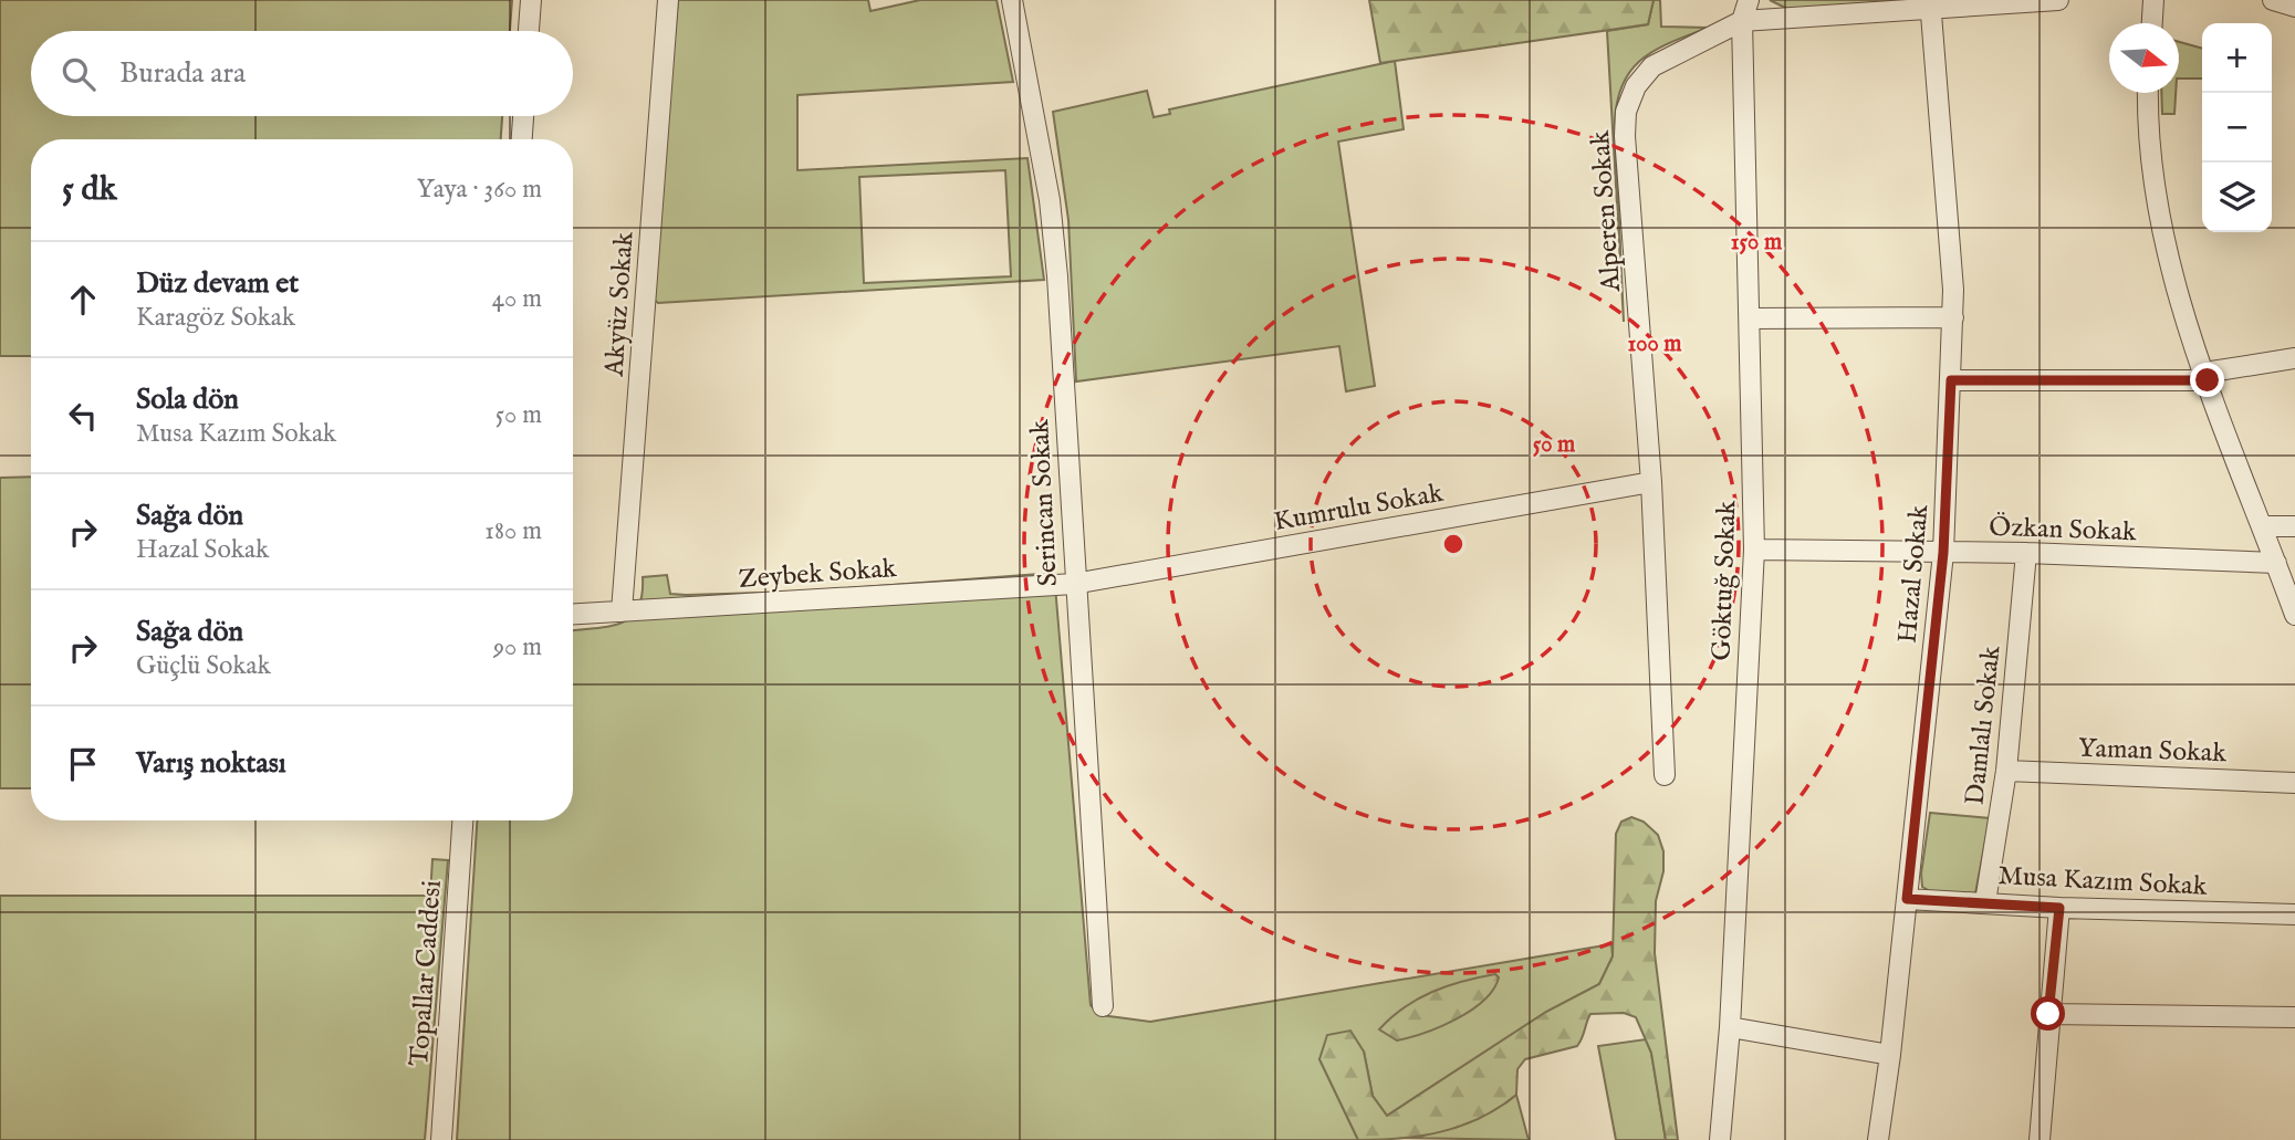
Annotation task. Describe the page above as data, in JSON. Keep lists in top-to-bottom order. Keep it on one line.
{"streets":{"street":["Alperen Sokak","Akyüz Sokak","Serincan Sokak","Kumrulu Sokak","Özkan Sokak","Zeybek Sokak","Hazal Sokak","Göktuğ Sokak","Damlalı Sokak","Yaman Sokak","Musa Kazım Sokak","Topallar Caddesi"]},"crossings":[["Alperen Sokak","Kumrulu Sokak"],["Alperen Sokak","Göktuğ Sokak"],["Akyüz Sokak","Zeybek Sokak"],["Serincan Sokak","Kumrulu Sokak"],["Serincan Sokak","Zeybek Sokak"],["Kumrulu Sokak","Zeybek Sokak"],["Özkan Sokak","Hazal Sokak"],["Özkan Sokak","Göktuğ Sokak"],["Özkan Sokak","Damlalı Sokak"],["Hazal Sokak","Musa Kazım Sokak"],["Damlalı Sokak","Yaman Sokak"],["Damlalı Sokak","Musa Kazım Sokak"]],"north":"right","page":{"map_buttons":["+","−"],"search":"Burada ara","heading":["5 dk","Yaya · 360 m"],"list":[["Düz devam et","Karagöz Sokak","40 m"],["Sola dön","Musa Kazım Sokak","50 m"],["Sağa dön","Hazal Sokak","180 m"],["Sağa dön","Güçlü Sokak","90 m"],"Varış noktası"]},"rings":["150 m","100 m","50 m"]}
